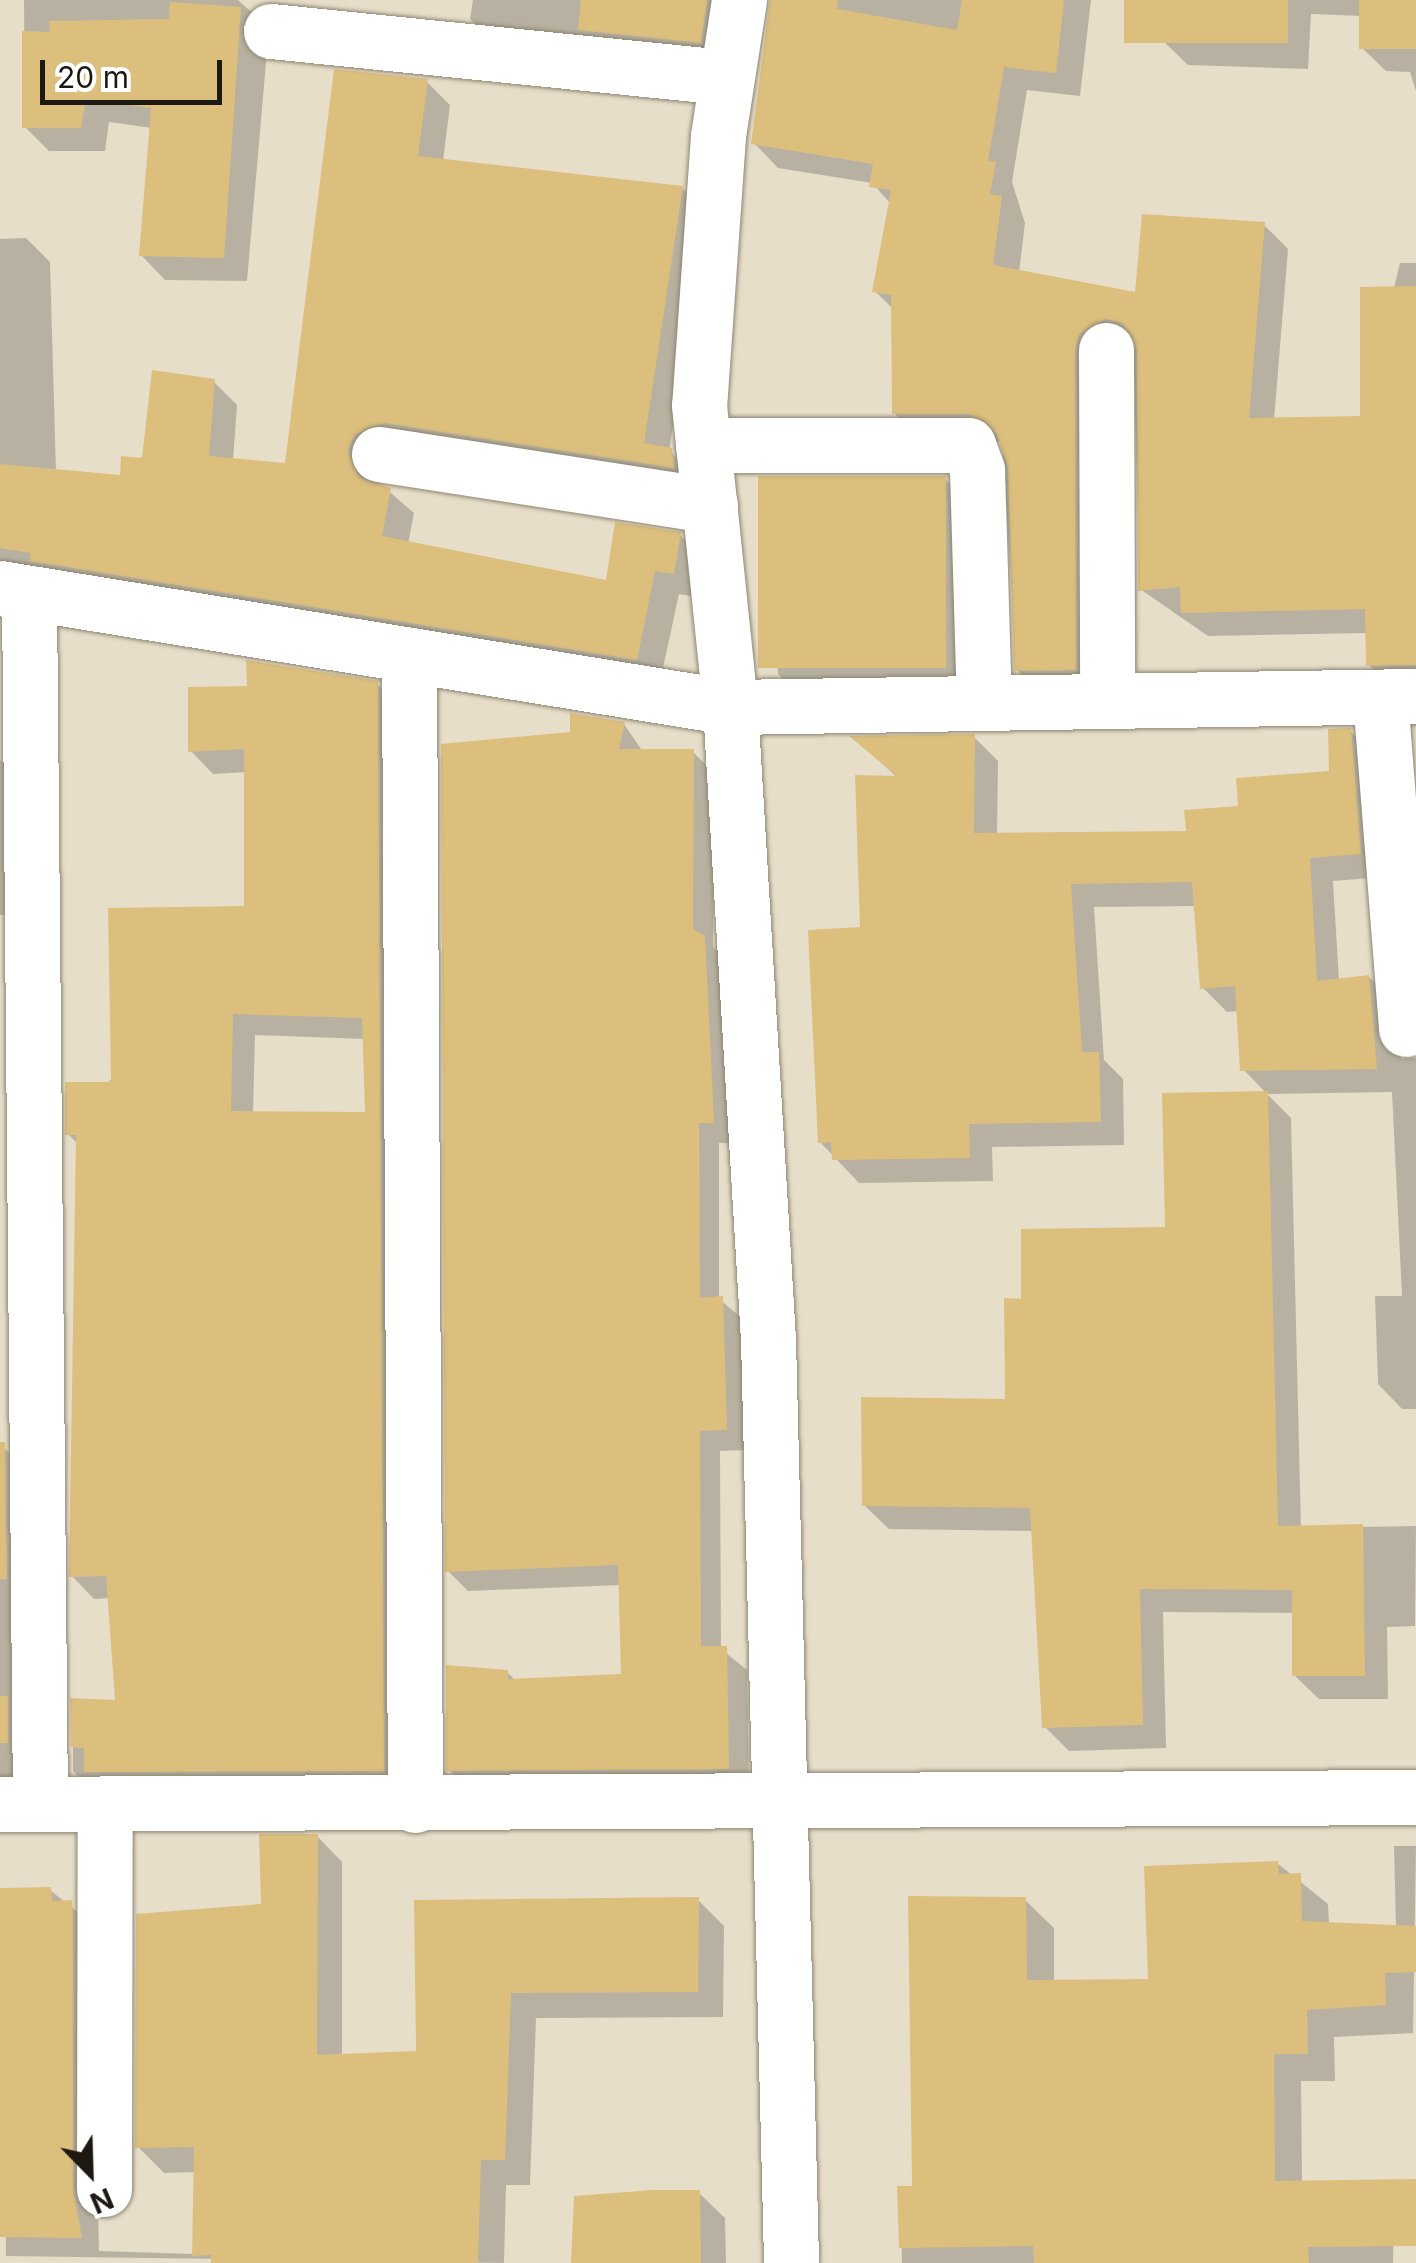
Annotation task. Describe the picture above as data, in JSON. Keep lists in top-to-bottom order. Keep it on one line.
{"scale_bar":"20 m","north":"bottom right"}
